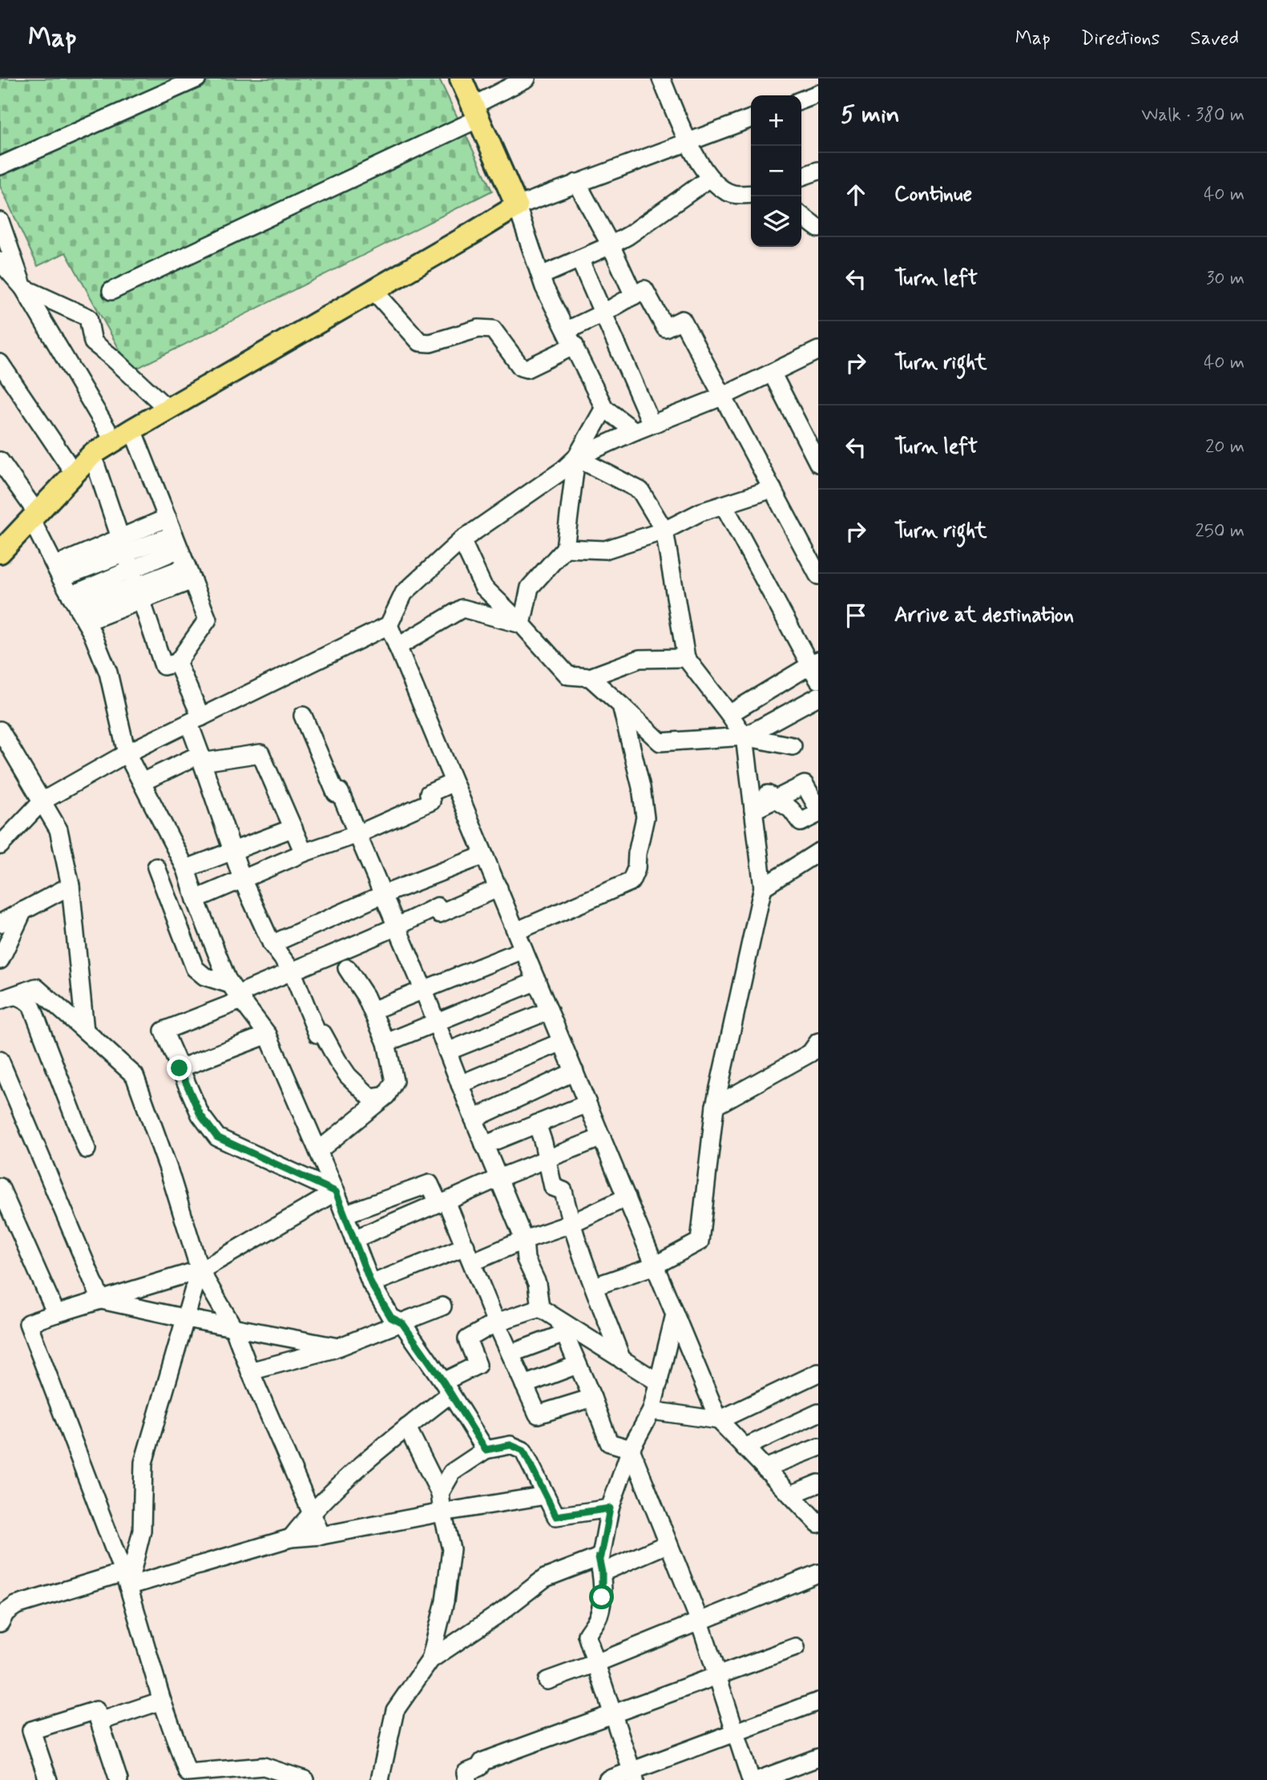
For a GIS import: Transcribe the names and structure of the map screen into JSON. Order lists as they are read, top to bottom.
{
  "page": {
    "header": "Map",
    "nav": ["Map", "Directions", "Saved"],
    "heading": ["5 min", "Walk · 380 m"],
    "map_buttons": ["+", "−"],
    "list": [
      ["Continue", "40 m"],
      ["Turn left", "30 m"],
      ["Turn right", "40 m"],
      ["Turn left", "20 m"],
      ["Turn right", "250 m"],
      "Arrive at destination"
    ]
  }
}
